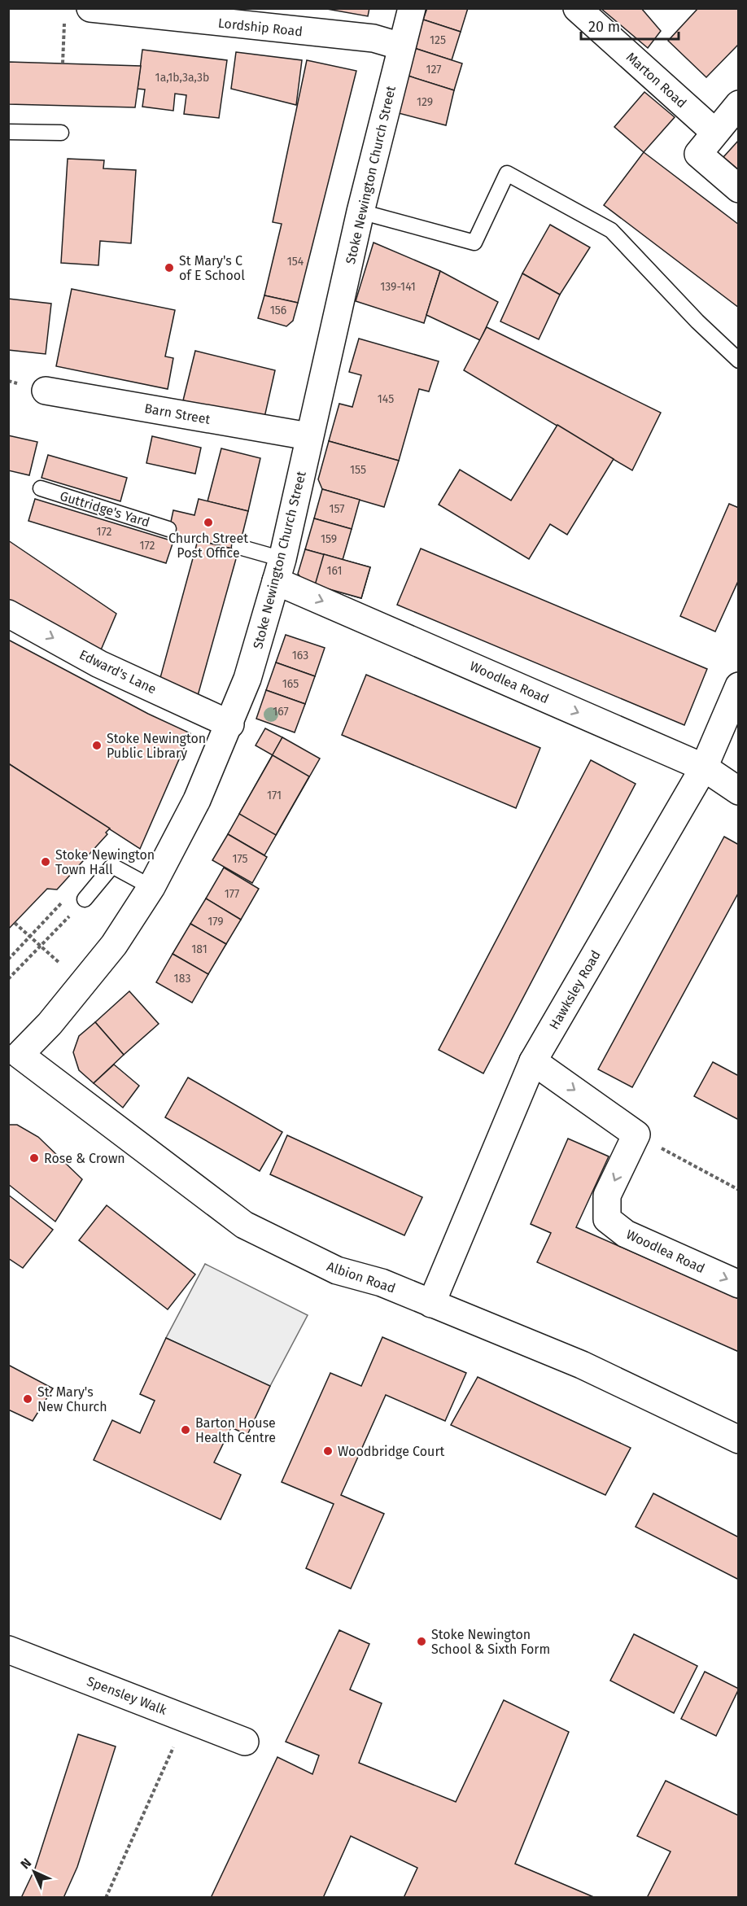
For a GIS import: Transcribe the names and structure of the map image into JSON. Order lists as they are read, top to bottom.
{
  "streets": {
    "street": [
      "Lordship Road",
      "Marton Road",
      "Stoke Newington Church Street",
      "Barn Street",
      "Edward's Lane",
      "Woodlea Road",
      "Hawksley Road",
      "Albion Road",
      "Spensley Walk"
    ],
    "lane": ["Guttridge's Yard"]
  },
  "crossings": [
    ["Lordship Road", "Stoke Newington Church Street"],
    ["Stoke Newington Church Street", "Barn Street"],
    ["Stoke Newington Church Street", "Edward's Lane"],
    ["Stoke Newington Church Street", "Woodlea Road"],
    ["Stoke Newington Church Street", "Albion Road"],
    ["Woodlea Road", "Hawksley Road"],
    ["Hawksley Road", "Albion Road"]
  ],
  "one_way": ["Edward's Lane", "Woodlea Road"],
  "places": [
    "St Mary's C of E School",
    "Church Street Post Office",
    "Stoke Newington Public Library",
    "Stoke Newington Town Hall",
    "Rose & Crown",
    "St. Mary's New Church",
    "Barton House Health Centre",
    "Woodbridge Court",
    "Stoke Newington School & Sixth Form"
  ],
  "house_numbers": [
    "125",
    "127",
    "1a,1b,3a,3b",
    "129",
    "154",
    "139-141",
    "156",
    "145",
    "155",
    "157",
    "172",
    "159",
    "172",
    "161",
    "163",
    "165",
    "167",
    "171",
    "175",
    "177",
    "179",
    "181",
    "183"
  ],
  "scale_bar": "20 m",
  "north": "top left"
}
